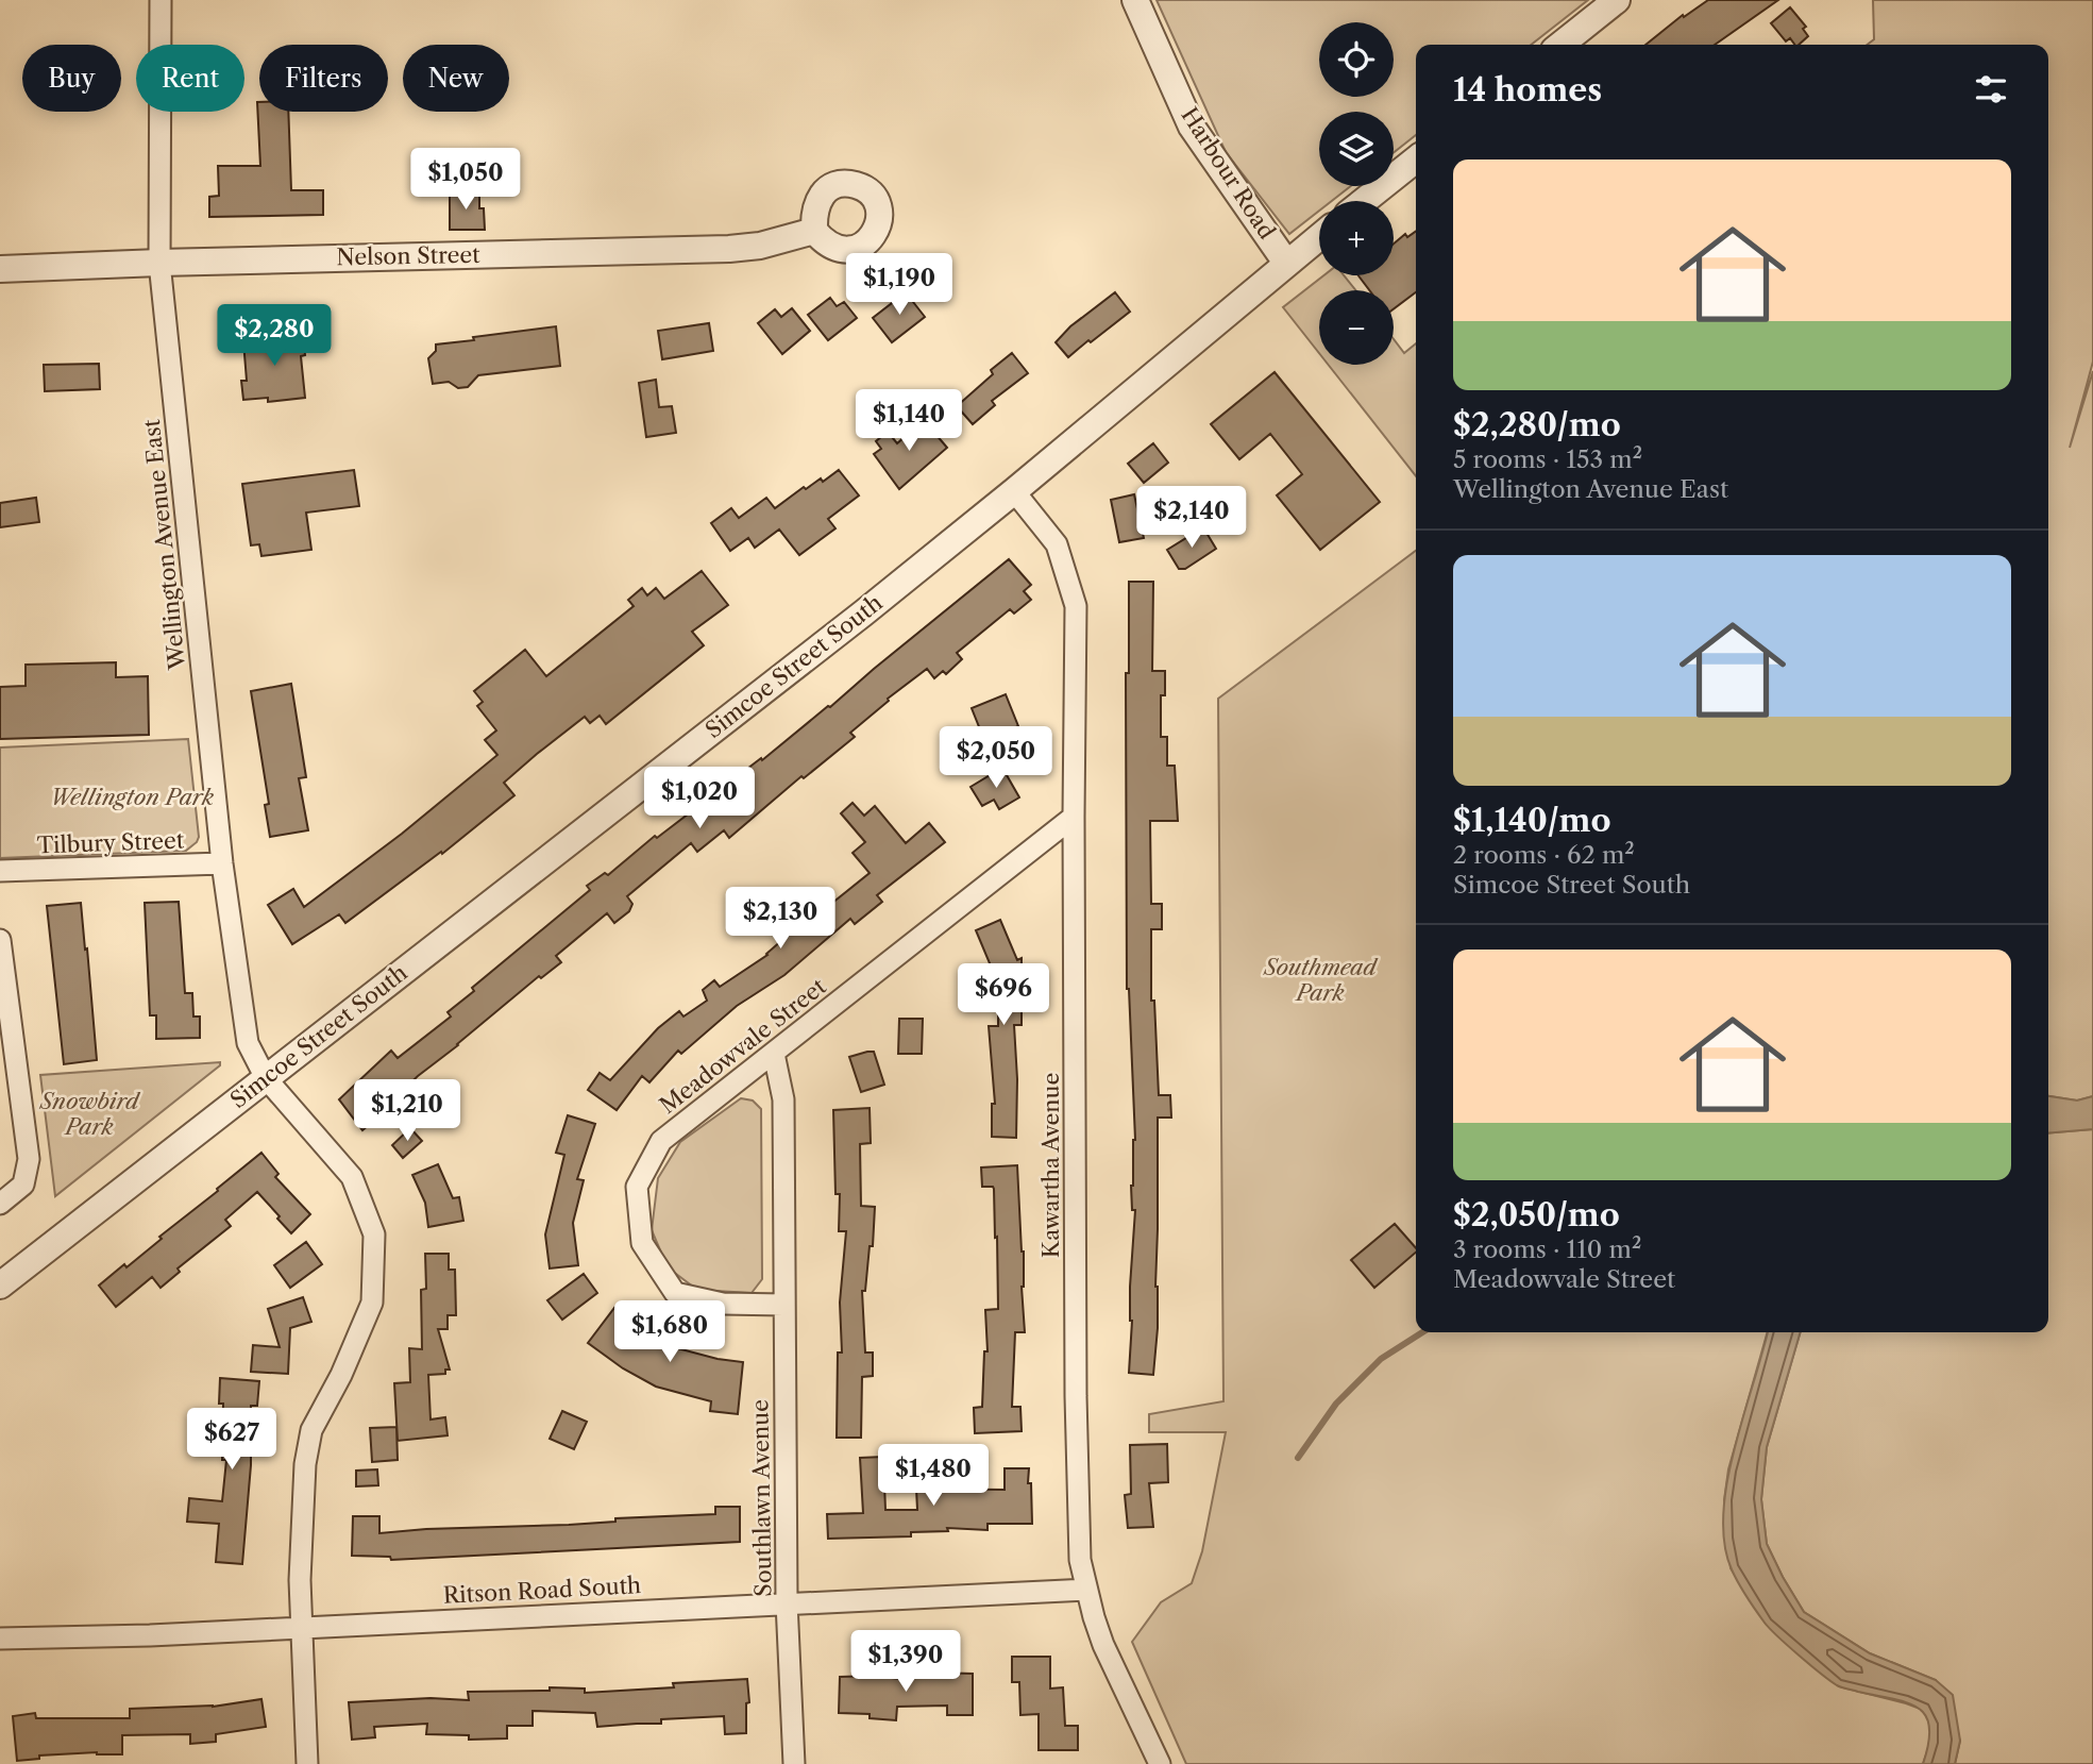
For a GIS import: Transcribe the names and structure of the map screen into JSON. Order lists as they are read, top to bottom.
{
  "streets": {
    "street": [
      "Harbour Road",
      "Nelson Street",
      "Wellington Avenue East",
      "Simcoe Street South",
      "Tilbury Street",
      "Meadowvale Street",
      "Kawartha Avenue",
      "Southlawn Avenue",
      "Ritson Road South"
    ]
  },
  "crossings": [
    ["Harbour Road", "Simcoe Street South"],
    ["Nelson Street", "Wellington Avenue East"],
    ["Wellington Avenue East", "Simcoe Street South"],
    ["Wellington Avenue East", "Tilbury Street"],
    ["Wellington Avenue East", "Ritson Road South"],
    ["Simcoe Street South", "Kawartha Avenue"],
    ["Meadowvale Street", "Kawartha Avenue"],
    ["Meadowvale Street", "Southlawn Avenue"],
    ["Kawartha Avenue", "Ritson Road South"],
    ["Southlawn Avenue", "Ritson Road South"]
  ],
  "parks": ["Wellington Park", "Southmead Park", "Snowbird Park"],
  "page": {
    "map_buttons": ["+", "−"],
    "chip": [
      "Buy",
      "Rent",
      "Filters",
      "New"
    ],
    "heading": "14 homes",
    "list": [
      {
        "name": "$2,280/mo",
        "note": "5 rooms · 153 m² · Wellington Avenue East"
      },
      {
        "name": "$1,140/mo",
        "note": "2 rooms · 62 m² · Simcoe Street South"
      },
      {
        "name": "$2,050/mo",
        "note": "3 rooms · 110 m² · Meadowvale Street"
      }
    ],
    "price": [
      "$1,050",
      "$1,190",
      "$2,280",
      "$1,140",
      "$2,140",
      "$2,050",
      "$1,020",
      "$2,130",
      "$696",
      "$1,210",
      "$1,680",
      "$627",
      "$1,480",
      "$1,390"
    ]
  }
}
